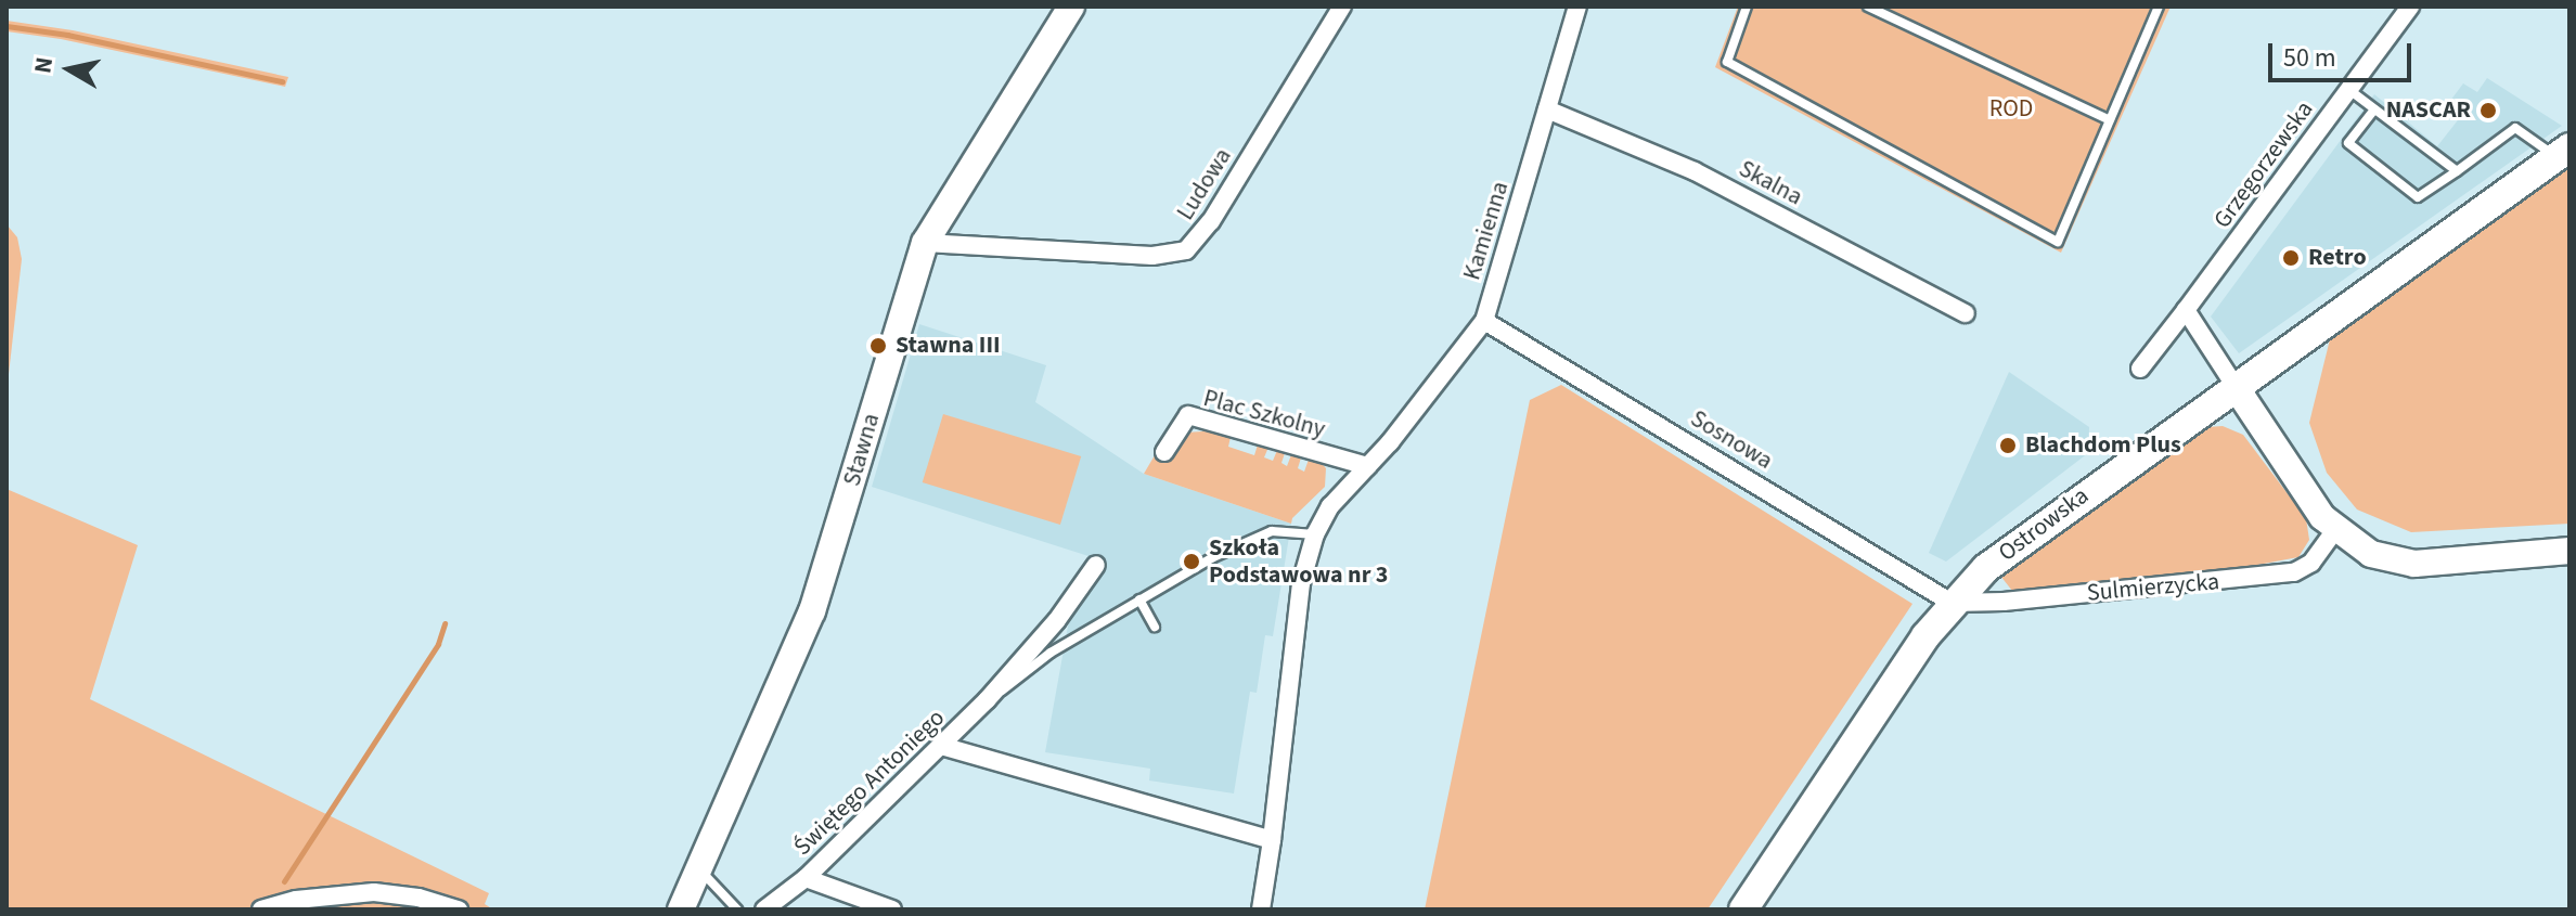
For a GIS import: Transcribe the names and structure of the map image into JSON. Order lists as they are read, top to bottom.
{
  "streets": {
    "main road": ["Ostrowska"],
    "street": [
      "Grzegorzewska",
      "Skalna",
      "Ludowa",
      "Kamienna",
      "Plac Szkolny",
      "Sosnowa",
      "Stawna",
      "Sulmierzycka",
      "Świętego Antoniego"
    ]
  },
  "crossings": [
    ["Skalna", "Kamienna"],
    ["Ludowa", "Stawna"],
    ["Kamienna", "Plac Szkolny"],
    ["Kamienna", "Sosnowa"],
    ["Sosnowa", "Ostrowska"],
    ["Sosnowa", "Sulmierzycka"],
    ["Ostrowska", "Sulmierzycka"]
  ],
  "parks": ["ROD"],
  "places": [
    "NASCAR",
    "Retro",
    "Stawna III",
    "Blachdom Plus",
    "Szkoła Podstawowa nr 3"
  ],
  "scale_bar": "50 m",
  "north": "left"
}
